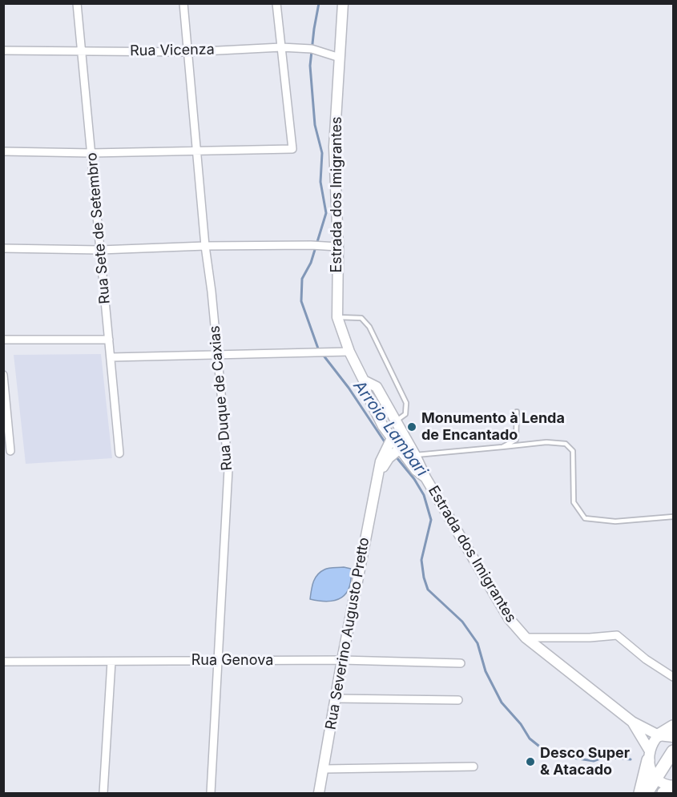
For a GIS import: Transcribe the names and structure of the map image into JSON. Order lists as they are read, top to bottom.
{
  "streets": {
    "street": [
      "Rua Vicenza",
      "Estrada dos Imigrantes",
      "Rua Sete de Setembro",
      "Rua Duque de Caxias",
      "Rua Severino Augusto Pretto",
      "Rua Genova"
    ]
  },
  "crossings": [
    ["Rua Vicenza", "Estrada dos Imigrantes"],
    ["Rua Vicenza", "Rua Sete de Setembro"],
    ["Rua Vicenza", "Rua Duque de Caxias"],
    ["Estrada dos Imigrantes", "Rua Severino Augusto Pretto"],
    ["Rua Duque de Caxias", "Rua Genova"],
    ["Rua Severino Augusto Pretto", "Rua Genova"]
  ],
  "water": ["Arroio Lambari"],
  "places": ["Monumento à Lenda de Encantado", "Desco Super & Atacado"]
}
